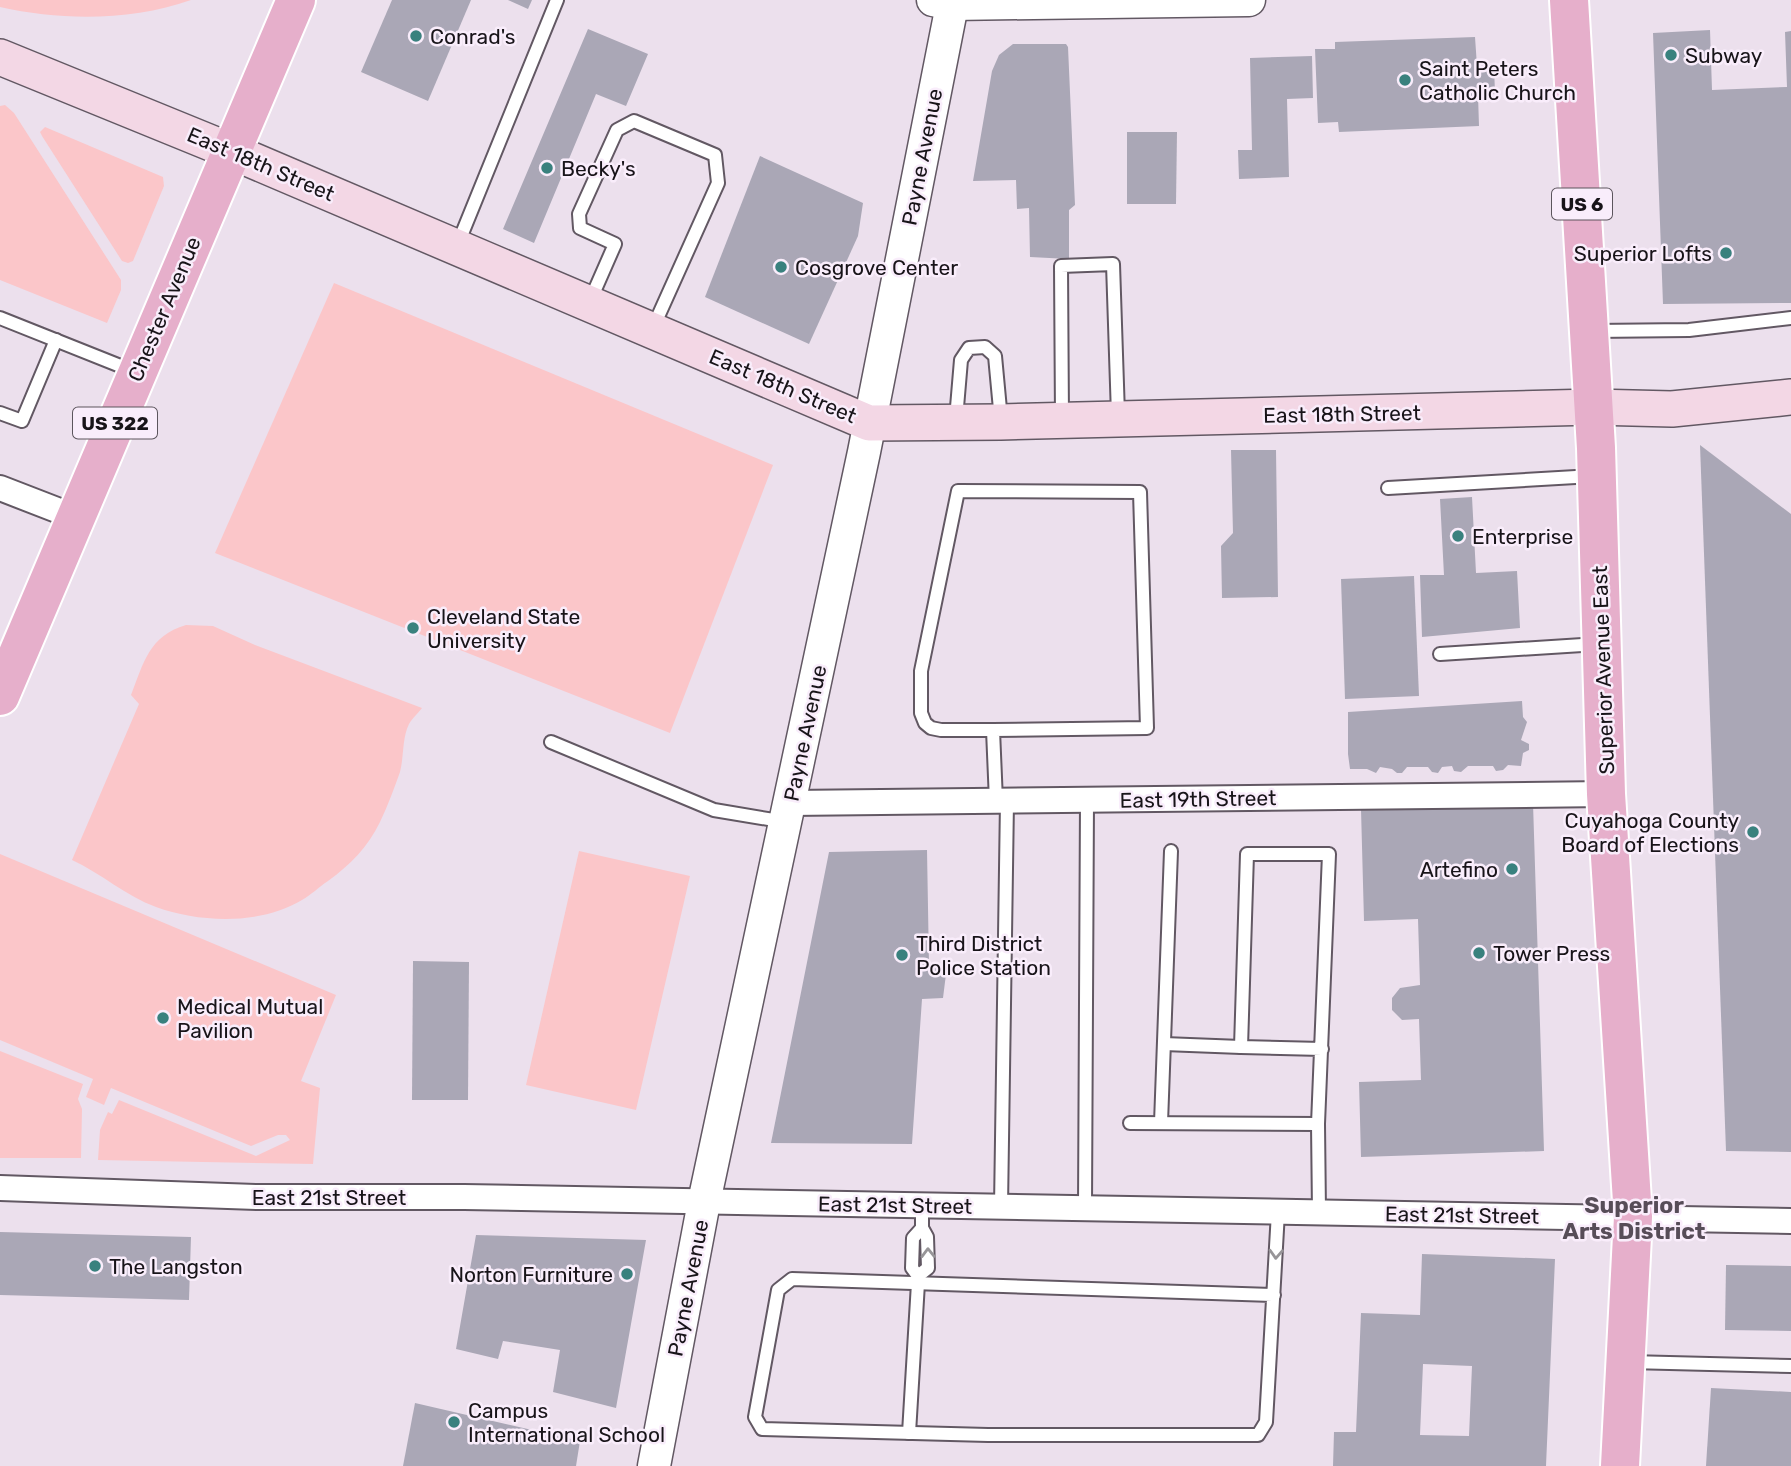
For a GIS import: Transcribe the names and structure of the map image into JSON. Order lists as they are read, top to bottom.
{
  "streets": {
    "main road": [
      "East 18th Street",
      "US 6",
      "Chester Avenue",
      "US 322",
      "Superior Avenue East"
    ],
    "street": ["Payne Avenue", "East 19th Street", "East 21st Street"]
  },
  "crossings": [
    ["Payne Avenue", "East 18th Street"],
    ["Payne Avenue", "East 19th Street"],
    ["Payne Avenue", "East 21st Street"],
    ["East 18th Street", "Chester Avenue"],
    ["East 18th Street", "Superior Avenue East"],
    ["Superior Avenue East", "East 19th Street"],
    ["Superior Avenue East", "East 21st Street"]
  ],
  "districts": ["Superior Arts District"],
  "places": [
    "Conrad's",
    "Subway",
    "Saint Peters Catholic Church",
    "Becky's",
    "Superior Lofts",
    "Cosgrove Center",
    "Enterprise",
    "Cleveland State University",
    "Cuyahoga County Board of Elections",
    "Artefino",
    "Tower Press",
    "Third District Police Station",
    "Medical Mutual Pavilion",
    "The Langston",
    "Norton Furniture",
    "Campus International School"
  ]
}
